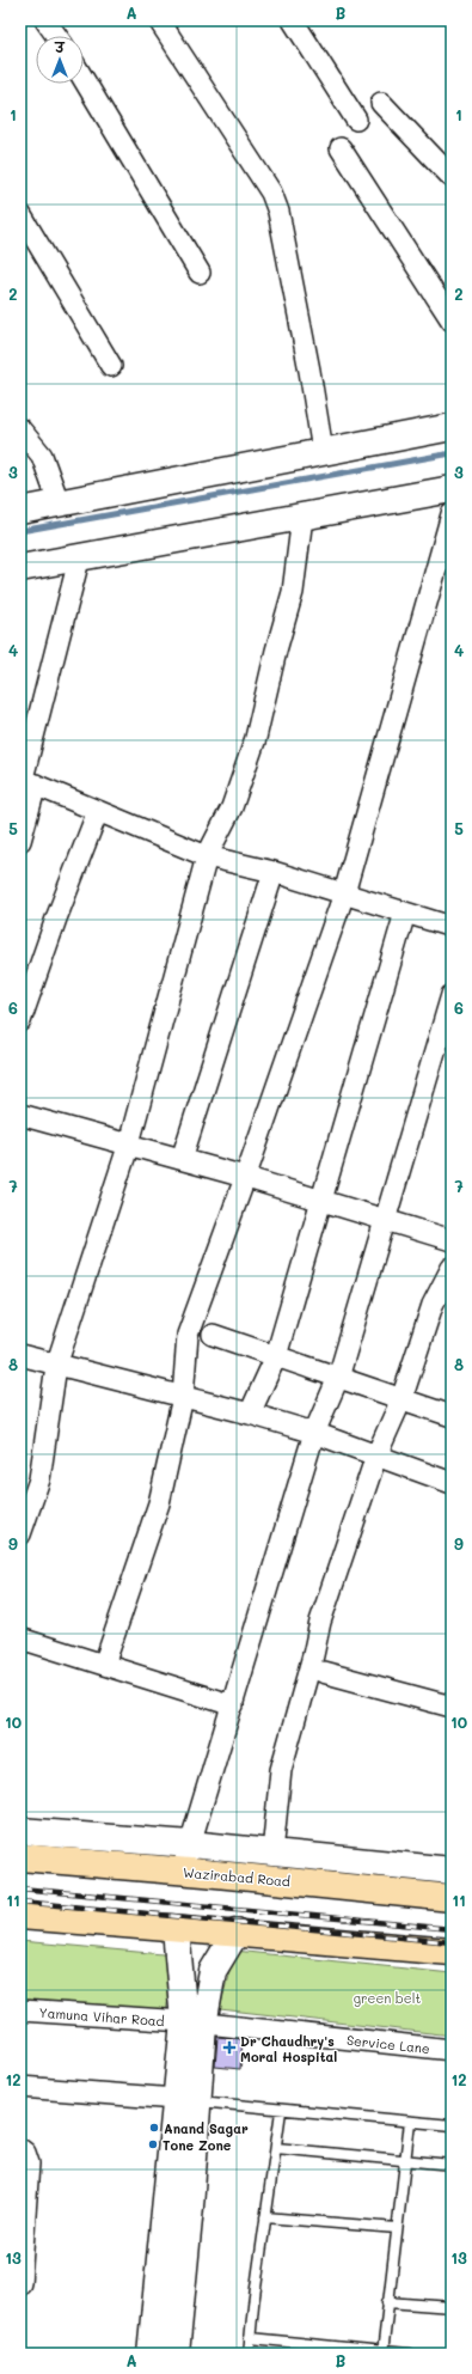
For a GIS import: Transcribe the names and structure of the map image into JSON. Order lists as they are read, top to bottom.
{
  "streets": {
    "highway": ["Wazirabad Road"],
    "street": ["Yamuna Vihar Road", "Service Lane"]
  },
  "crossings": [
    ["Yamuna Vihar Road", "Service Lane"]
  ],
  "parks": ["green belt"],
  "places": {
    "health": ["Dr Chaudhry's Moral Hospital"],
    "other": ["Anand Sagar", "Tone Zone"]
  },
  "north": "top",
  "grid": {
    "columns": ["A", "B"],
    "rows": [
      "1",
      "2",
      "3",
      "4",
      "5",
      "6",
      "7",
      "8",
      "9",
      "10",
      "11",
      "12",
      "13"
    ]
  }
}
